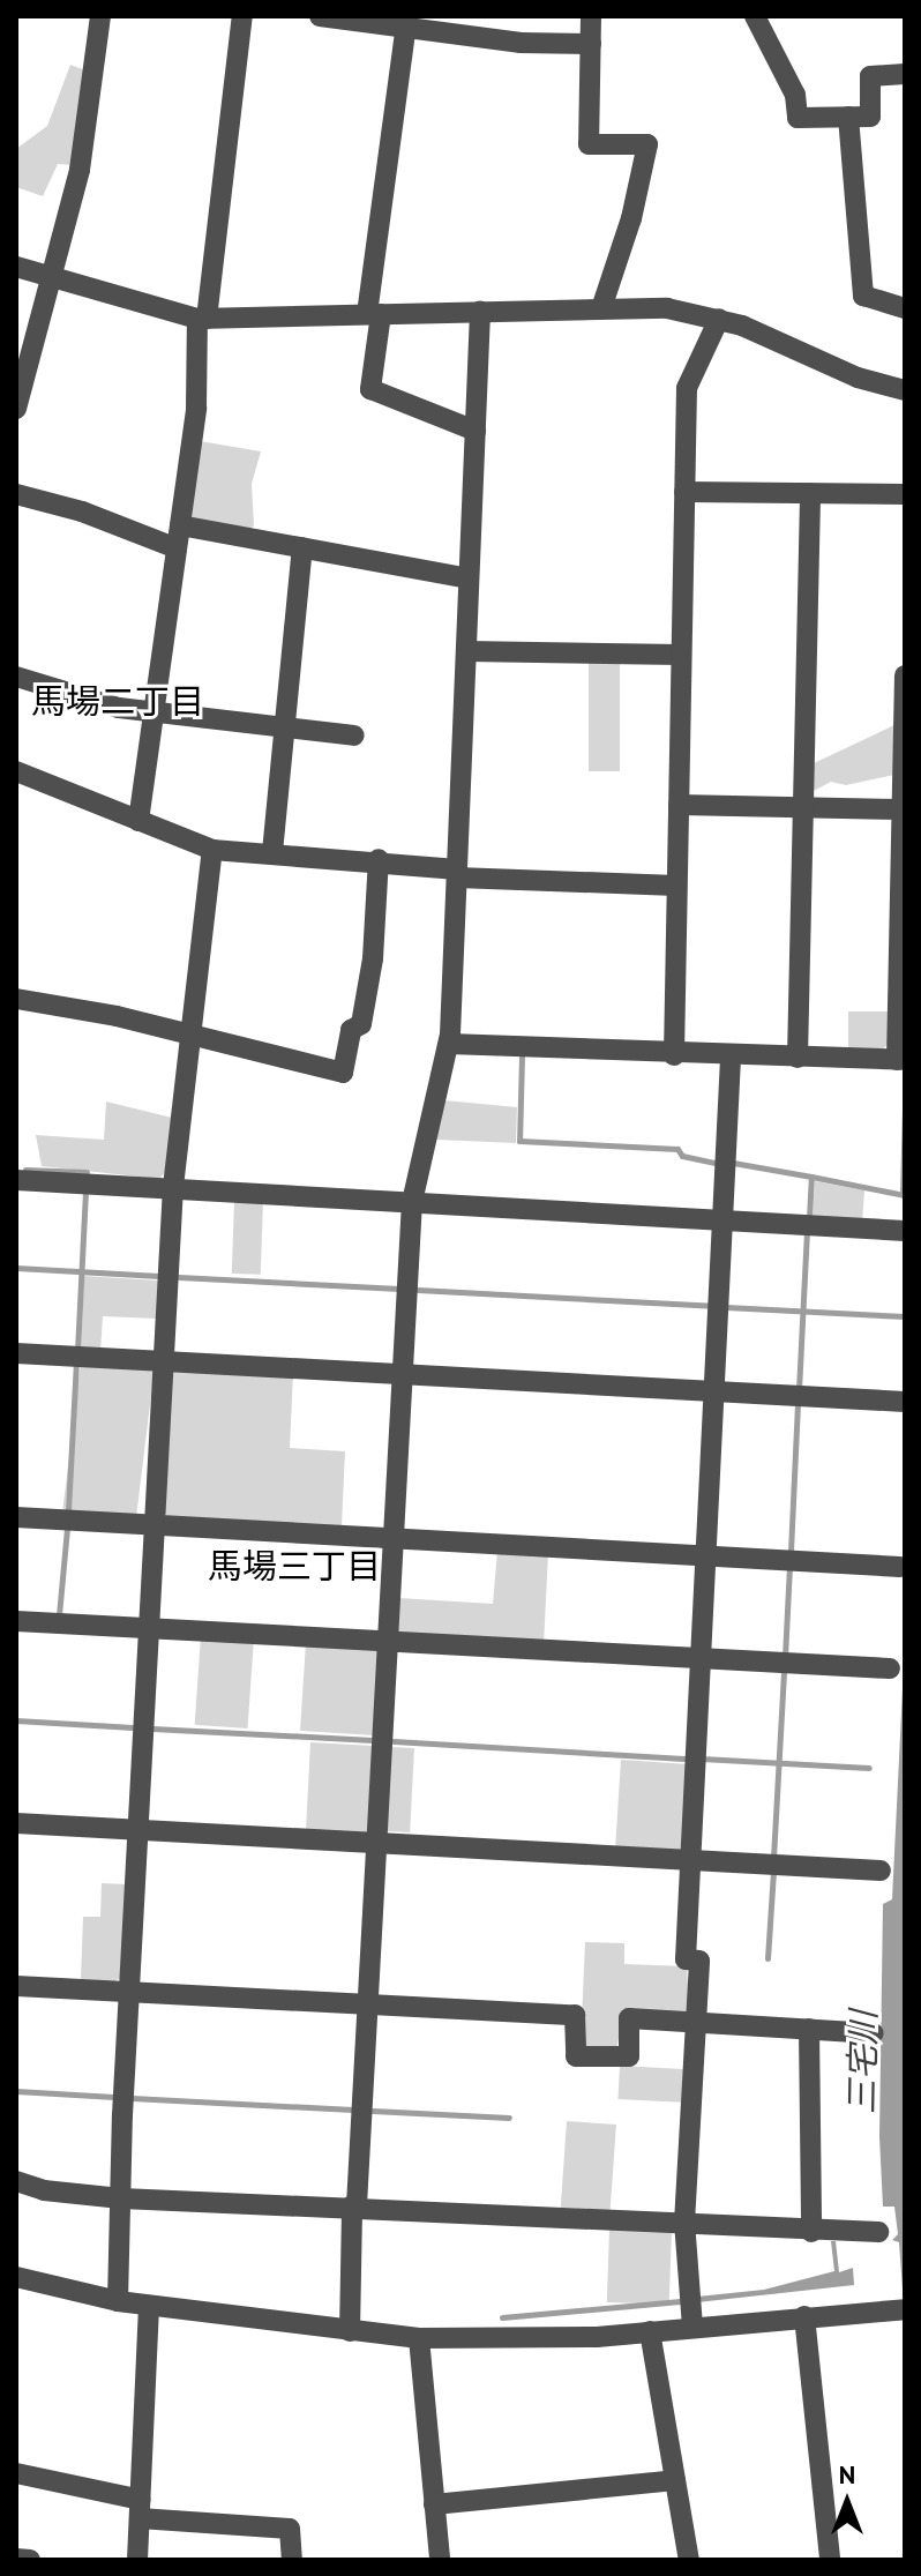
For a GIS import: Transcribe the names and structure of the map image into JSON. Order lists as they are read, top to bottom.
{
  "districts": ["馬場二丁目", "馬場三丁目"],
  "water": ["三宅川"],
  "north": "top"
}
